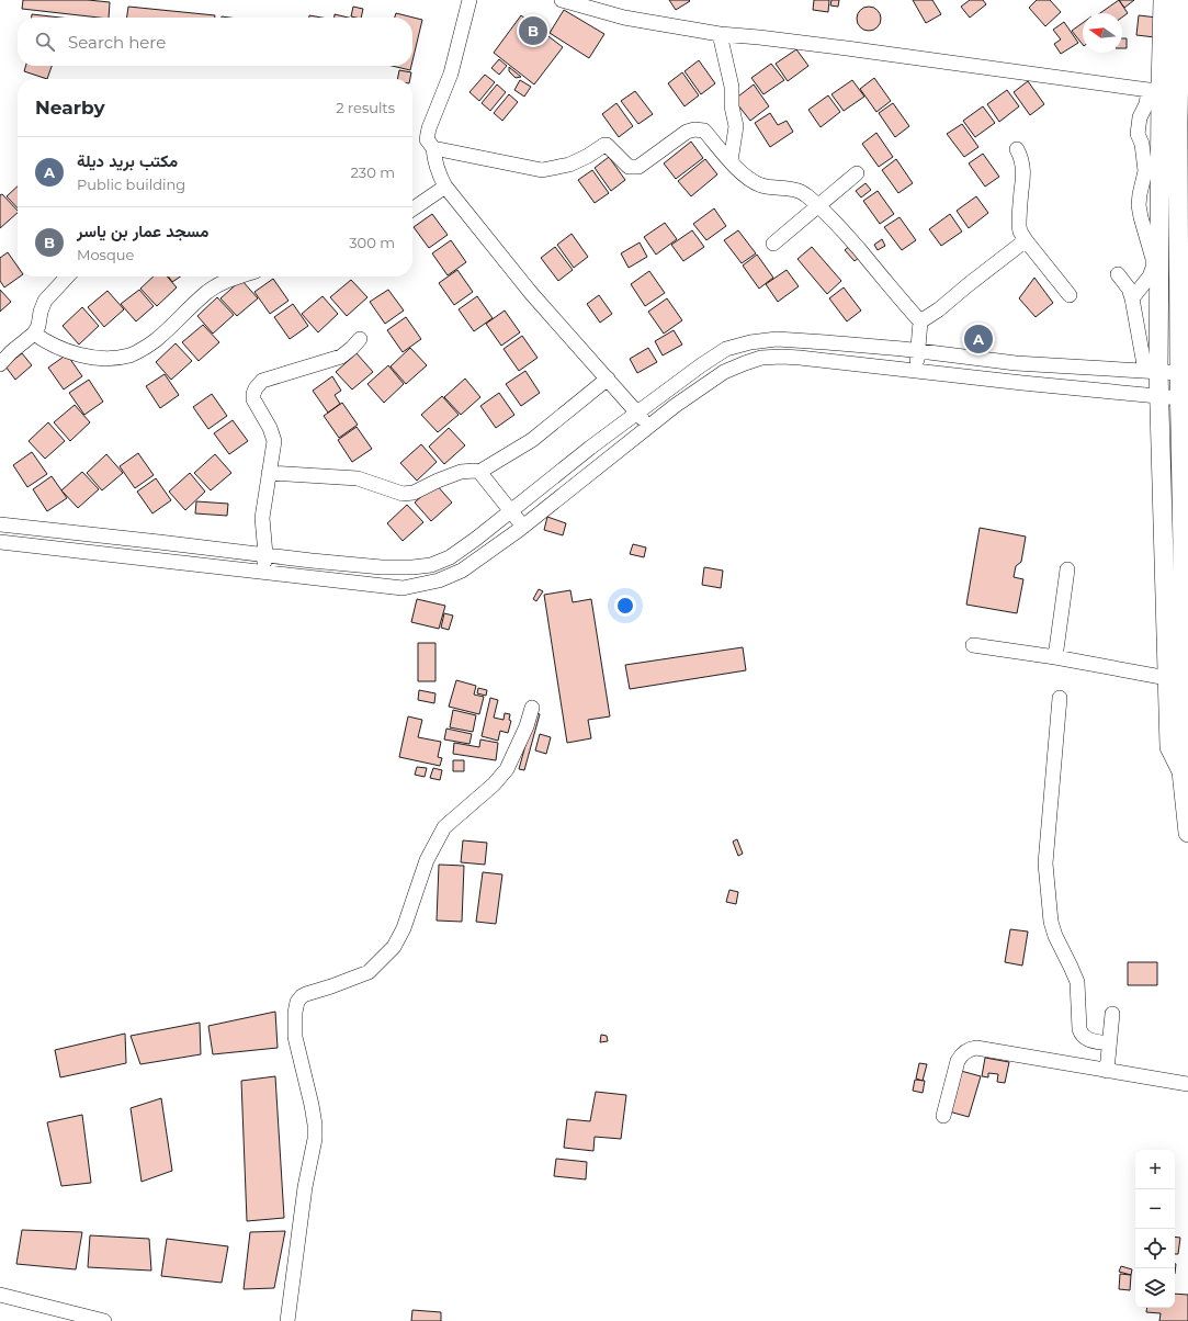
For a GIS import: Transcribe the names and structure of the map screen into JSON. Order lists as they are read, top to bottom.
{
  "north": "left",
  "page": {
    "pins": ["B", "A"],
    "search": "Search here",
    "heading": ["Nearby", "2 results"],
    "list": [
      {
        "mark": "A",
        "name": "مكتب بريد ديلة",
        "note": "Public building",
        "value": "230 m"
      },
      {
        "mark": "B",
        "name": "مسجد عمار بن ياسر",
        "note": "Mosque",
        "value": "300 m"
      }
    ],
    "map_buttons": ["+", "−"]
  }
}
